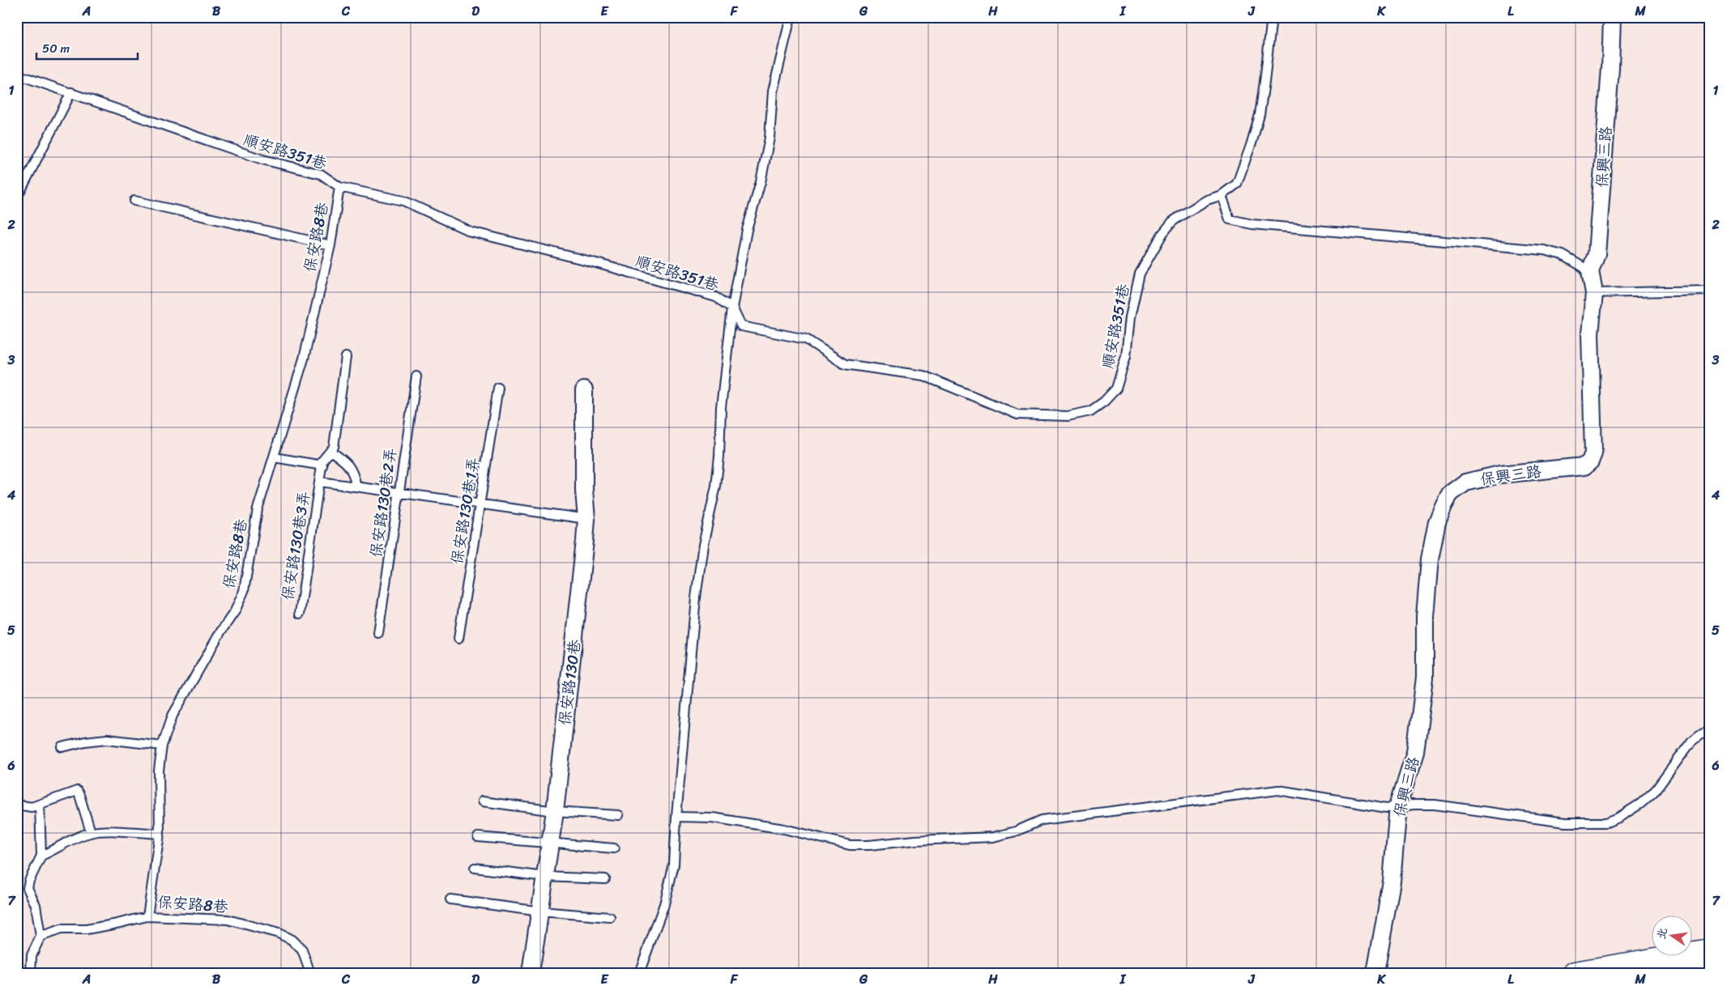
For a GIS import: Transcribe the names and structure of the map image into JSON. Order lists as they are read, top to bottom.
{
  "streets": {
    "street": ["保興三路", "保安路130巷"],
    "lane": [
      "順安路351巷",
      "保安路8巷",
      "保安路130巷2弄",
      "保安路130巷1弄",
      "保安路130巷3弄"
    ]
  },
  "crossings": [
    ["順安路351巷", "保安路8巷"]
  ],
  "scale_bar": "50 m",
  "north": "left",
  "grid": {
    "columns": [
      "A",
      "B",
      "C",
      "D",
      "E",
      "F",
      "G",
      "H",
      "I",
      "J",
      "K",
      "L",
      "M"
    ],
    "rows": [
      "1",
      "2",
      "3",
      "4",
      "5",
      "6",
      "7"
    ]
  }
}
